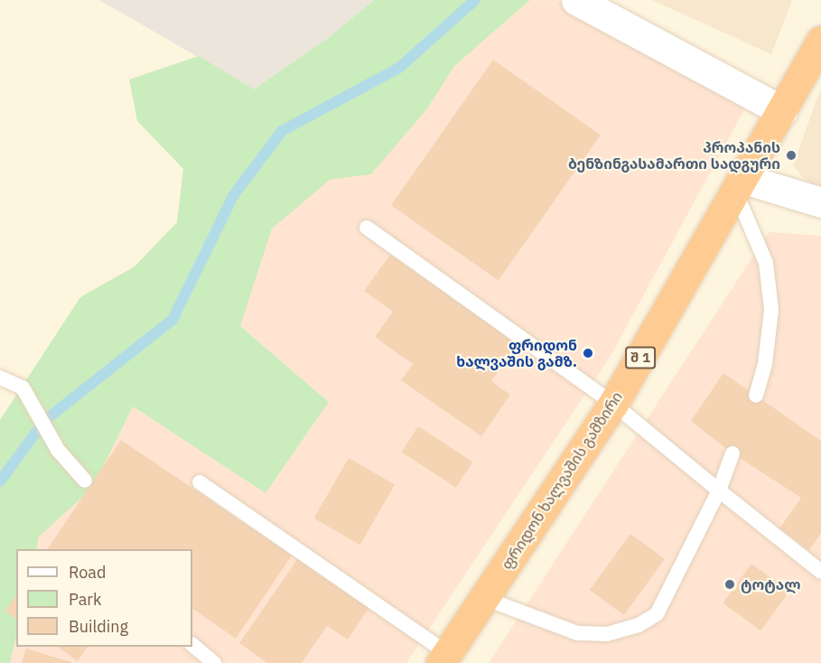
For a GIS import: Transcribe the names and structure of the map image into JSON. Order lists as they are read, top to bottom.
{
  "streets": {
    "highway": ["შ 1", "ფრიდონ ხალვაშის გამზირი"]
  },
  "places": ["პროპანის ბენზინგასამართი სადგური", "ფრიდონ ხალვაშის გამზ.", "ტოტალ"],
  "legend": ["Road", "Park", "Building"]
}
